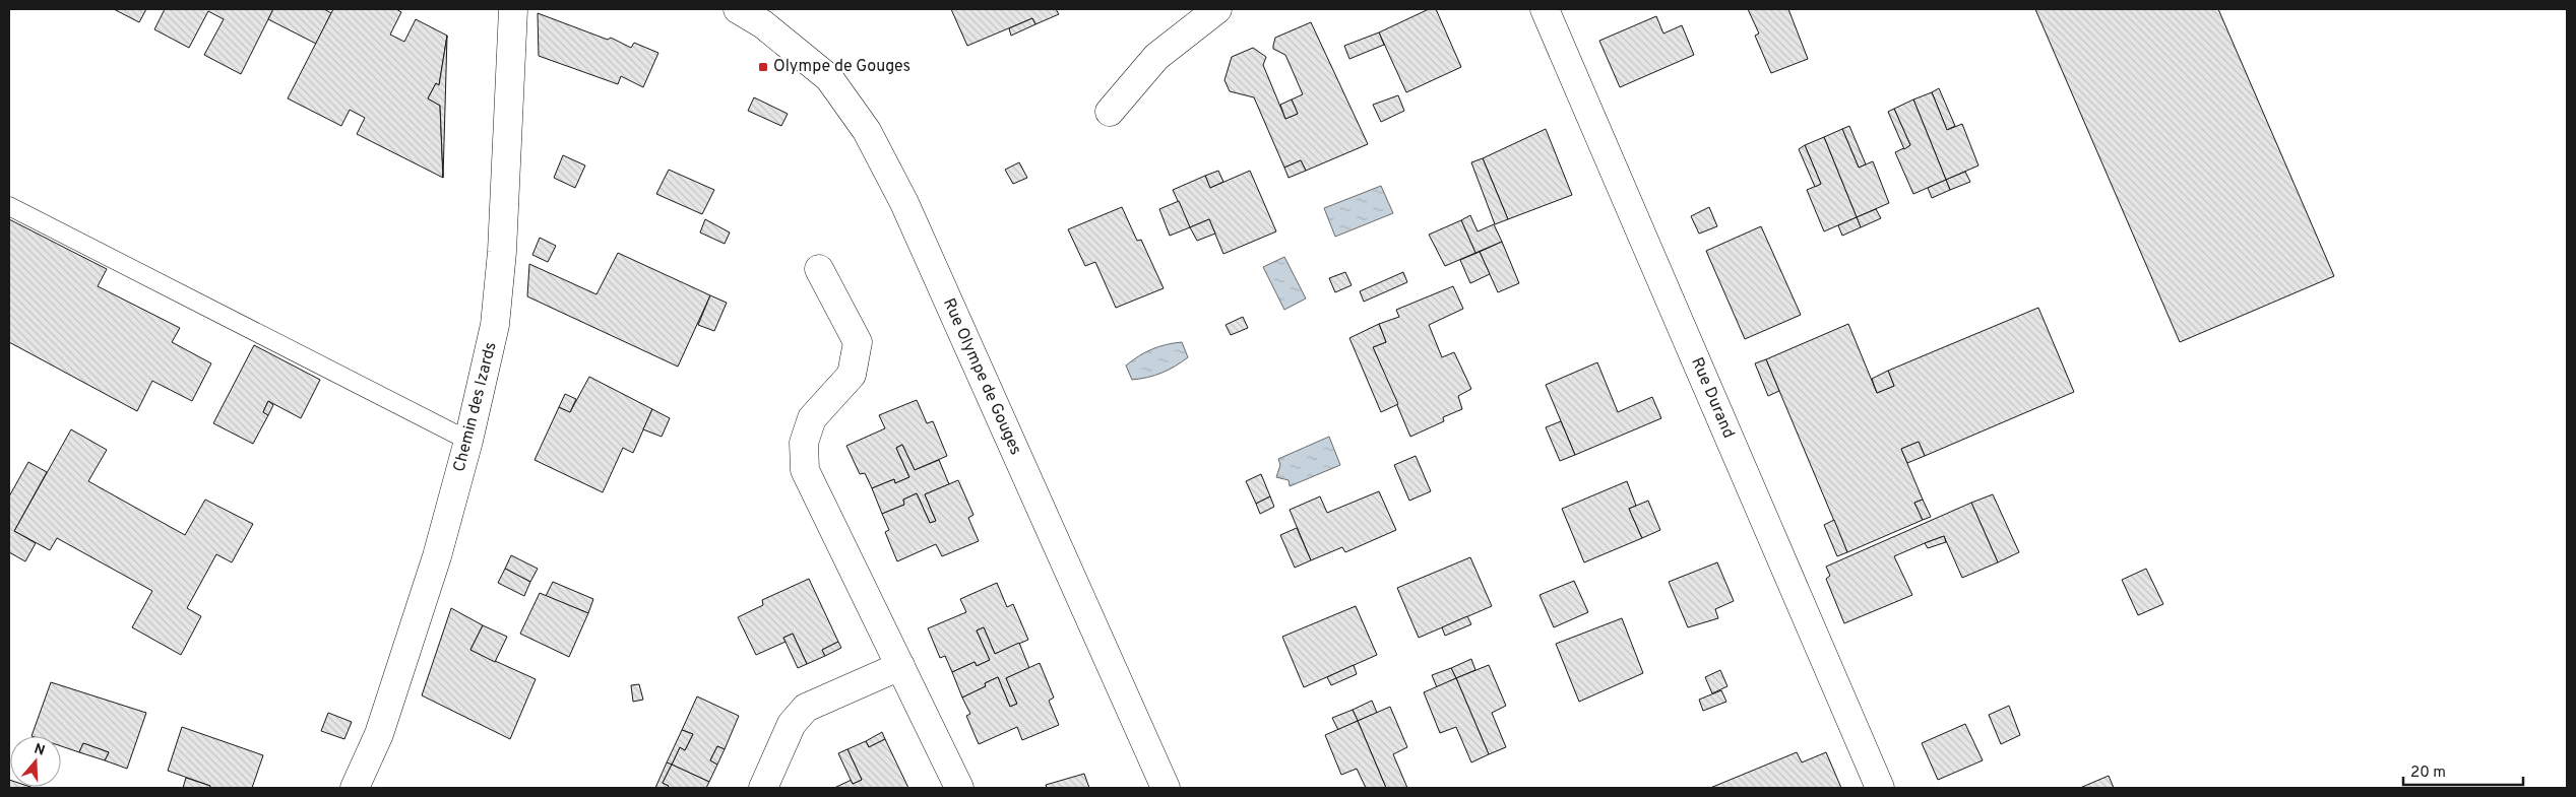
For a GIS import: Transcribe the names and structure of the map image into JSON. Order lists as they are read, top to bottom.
{
  "streets": {
    "street": ["Rue Olympe de Gouges", "Rue Durand", "Chemin des Izards"]
  },
  "places": {
    "transit": ["Olympe de Gouges"]
  },
  "scale_bar": "20 m",
  "north": "top"
}
